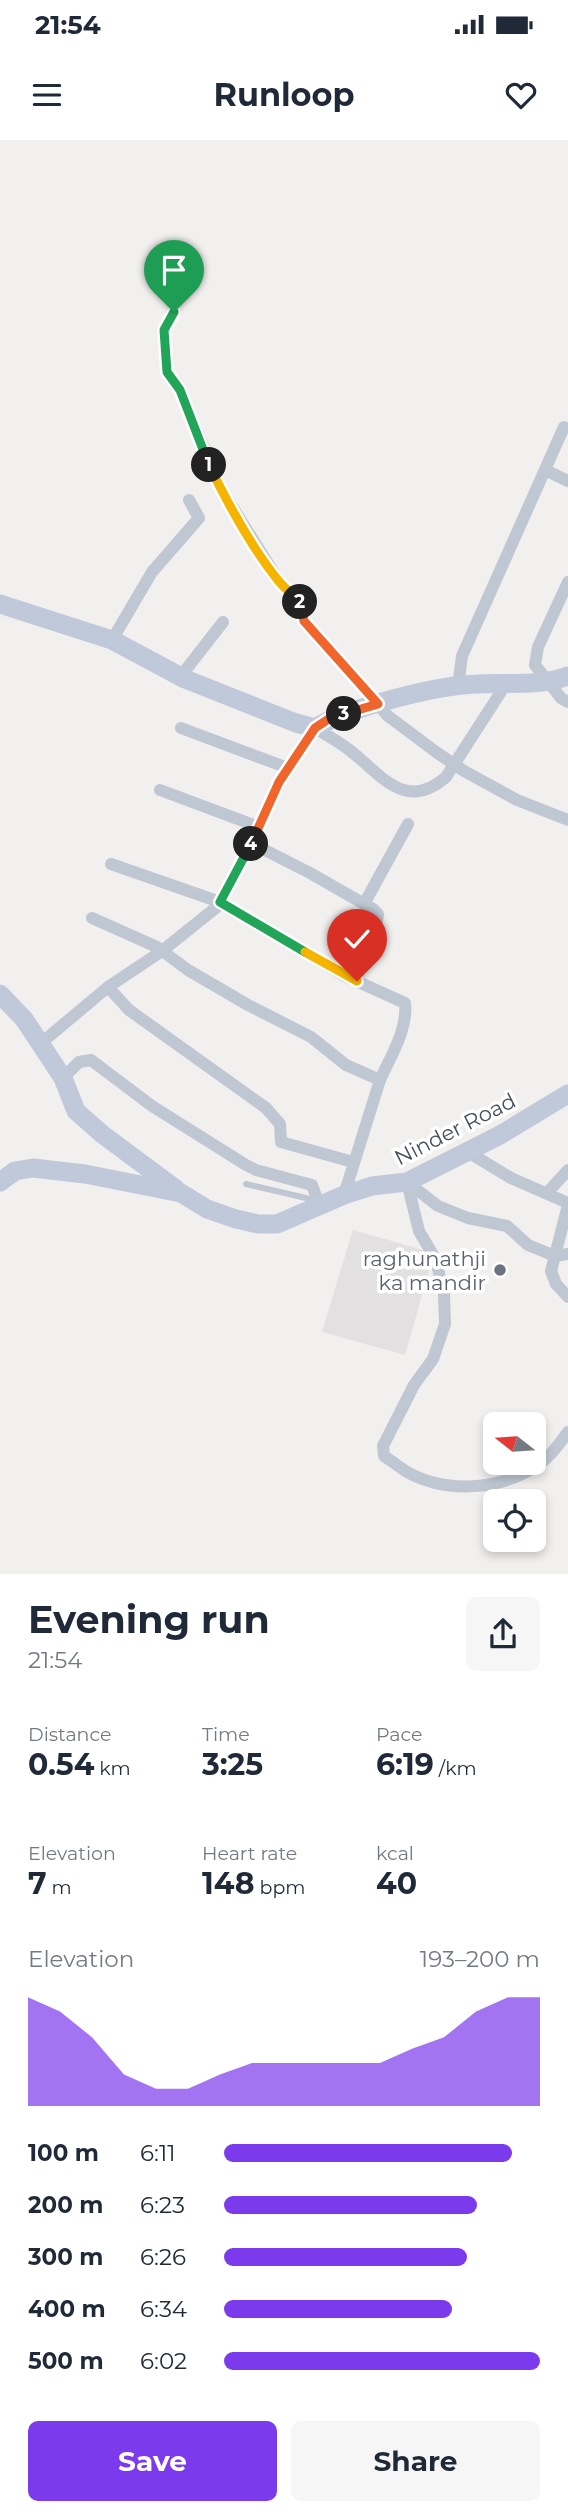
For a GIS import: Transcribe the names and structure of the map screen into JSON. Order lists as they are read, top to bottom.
{
  "streets": {
    "street": ["Ninder Road"]
  },
  "places": ["raghunathji ka mandir"],
  "north": "left",
  "page": {
    "status": "21:54",
    "header": "Runloop",
    "pins": [
      "1",
      "2",
      "3",
      "4"
    ],
    "heading": ["Evening run", "21:54"],
    "stats": [
      ["Distance", "0.54 km"],
      ["Time", "3:25"],
      ["Pace", "6:19 /km"],
      ["Elevation", "7 m"],
      ["Heart rate", "148 bpm"],
      ["kcal", "40"]
    ],
    "chart": ["Elevation", "193–200 m"],
    "list": [
      {
        "name": "100 m",
        "note": "6:11"
      },
      {
        "name": "200 m",
        "note": "6:23"
      },
      {
        "name": "300 m",
        "note": "6:26"
      },
      {
        "name": "400 m",
        "note": "6:34"
      },
      {
        "name": "500 m",
        "note": "6:02"
      }
    ],
    "buttons": ["Save", "Share"]
  }
}
